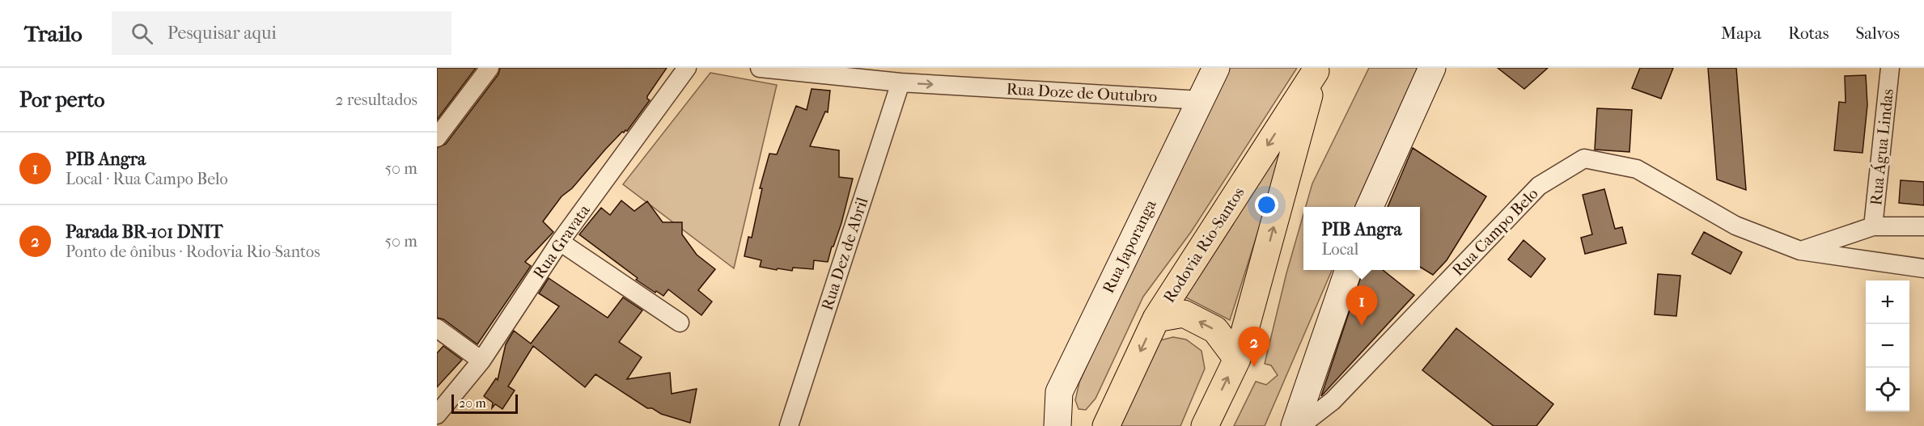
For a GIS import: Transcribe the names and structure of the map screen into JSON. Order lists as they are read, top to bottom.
{
  "streets": {
    "highway": ["Rodovia Rio-Santos"],
    "main road": ["Rua Japoranga"],
    "street": [
      "Rua Doze de Outubro",
      "Rua Água Lindas",
      "Rua Campo Belo",
      "Rua Gravata",
      "Rua Dez de Abril"
    ]
  },
  "crossings": [
    ["Rua Doze de Outubro", "Rua Japoranga"],
    ["Rua Doze de Outubro", "Rua Dez de Abril"]
  ],
  "one_way": ["Rua Doze de Outubro"],
  "scale_bar": "20 m",
  "page": {
    "header": "Trailo",
    "search": "Pesquisar aqui",
    "nav": ["Mapa", "Rotas", "Salvos"],
    "heading": ["Por perto", "2 resultados"],
    "list": [
      {
        "mark": "1",
        "name": "PIB Angra",
        "note": "Local · Rua Campo Belo",
        "value": "50 m"
      },
      {
        "mark": "2",
        "name": "Parada BR-101 DNIT",
        "note": "Ponto de ônibus · Rodovia Rio-Santos",
        "value": "50 m"
      }
    ],
    "popup": ["PIB Angra", "Local"],
    "map_buttons": ["+", "−"],
    "pins": ["1", "2"],
    "scale": "20 m"
  }
}
